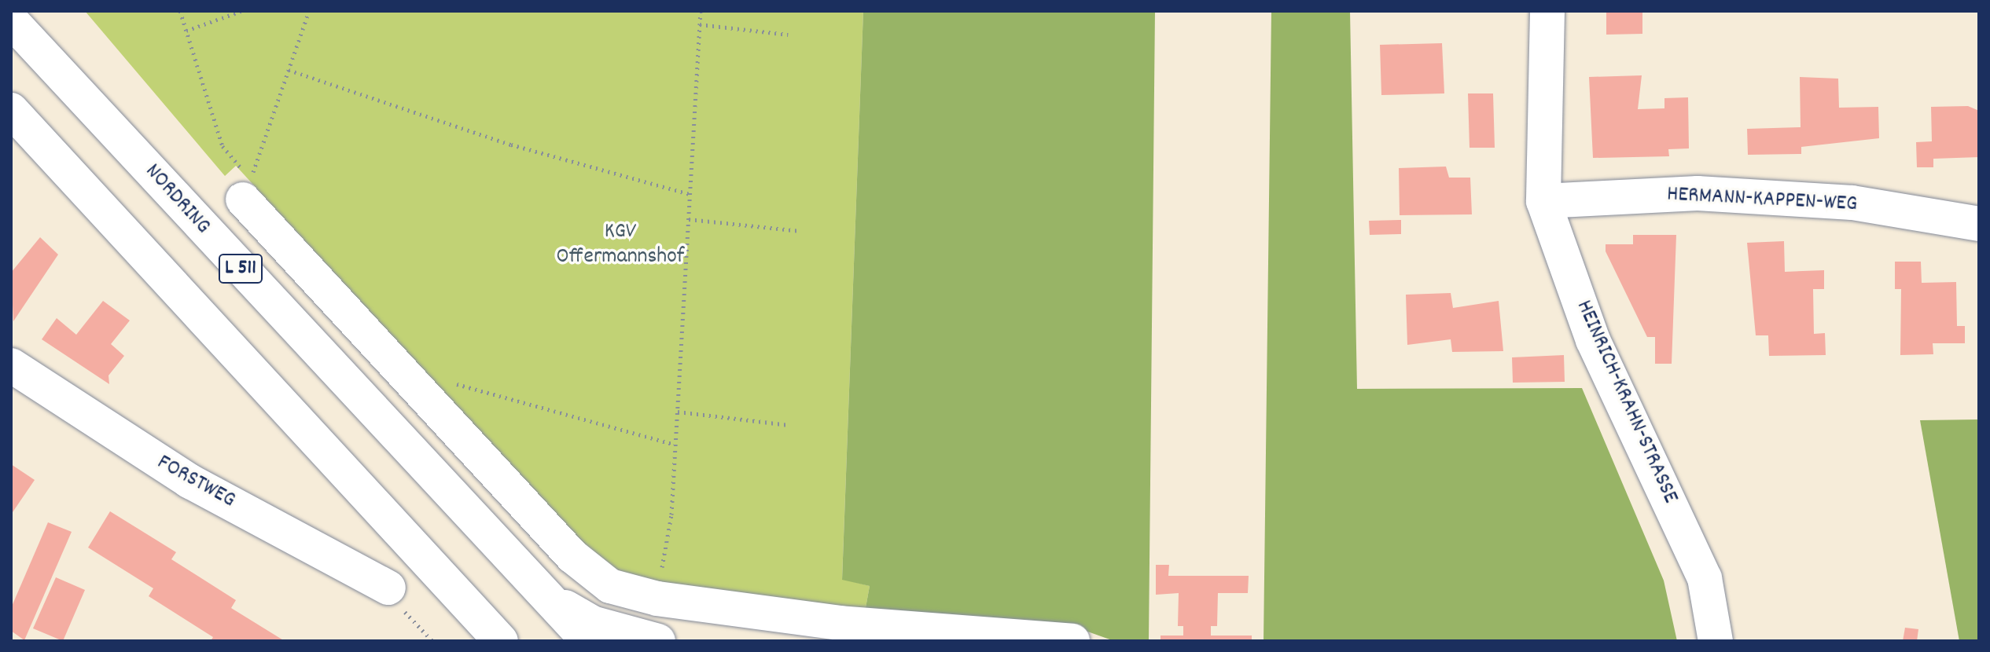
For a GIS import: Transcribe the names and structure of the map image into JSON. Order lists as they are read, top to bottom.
{
  "streets": {
    "main road": [
      "NORDRING",
      "HERMANN-KAPPEN-WEG",
      "L 511",
      "HEINRICH-KRAHN-STRASSE",
      "FORSTWEG"
    ]
  },
  "crossings": [
    ["NORDRING", "L 511"],
    ["HERMANN-KAPPEN-WEG", "HEINRICH-KRAHN-STRASSE"]
  ],
  "parks": ["KGV Offermannshof"]
}
